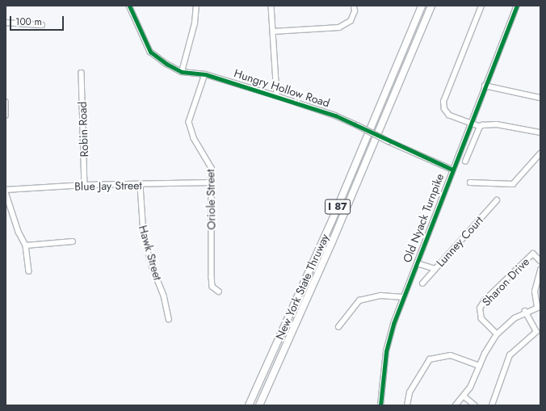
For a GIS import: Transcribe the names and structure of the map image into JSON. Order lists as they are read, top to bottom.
{
  "streets": {
    "highway": ["I 87", "New York State Thruway"],
    "street": [
      "Hungry Hollow Road",
      "Robin Road",
      "Blue Jay Street",
      "Oriole Street",
      "Old Nyack Turnpike",
      "Lunney Court",
      "Hawk Street",
      "Sharon Drive"
    ]
  },
  "crossings": [
    ["Hungry Hollow Road", "Oriole Street"],
    ["Hungry Hollow Road", "Old Nyack Turnpike"],
    ["Robin Road", "Blue Jay Street"],
    ["Blue Jay Street", "Oriole Street"],
    ["Blue Jay Street", "Hawk Street"]
  ],
  "scale_bar": "100 m"
}
